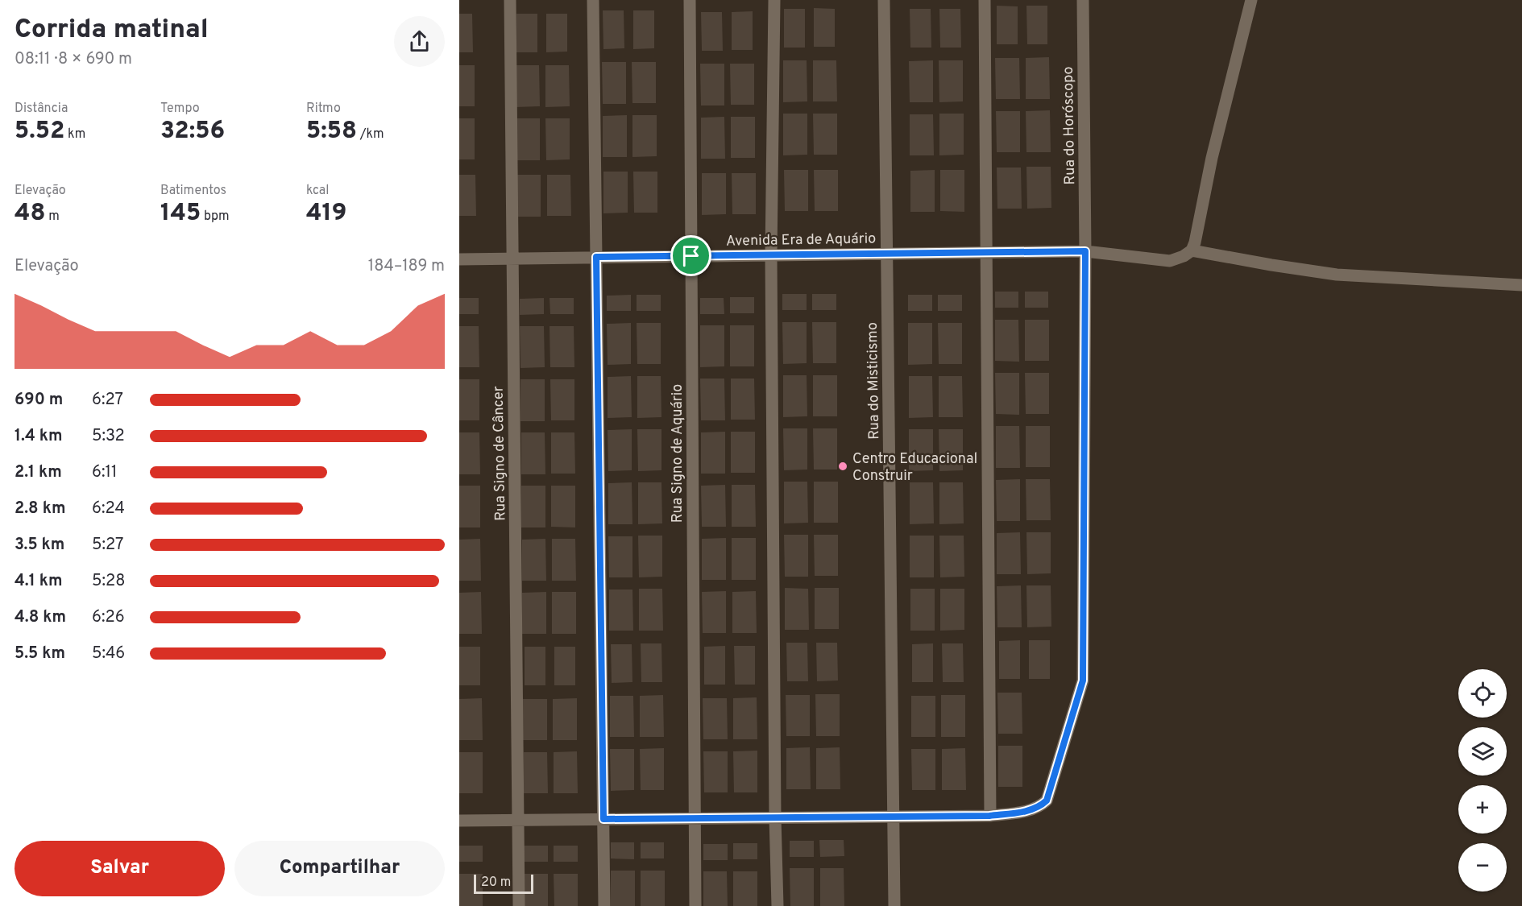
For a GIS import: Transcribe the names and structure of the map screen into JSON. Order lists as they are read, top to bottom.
{
  "streets": {
    "street": [
      "Rua do Horóscopo",
      "Avenida Era de Aquário",
      "Rua do Misticismo",
      "Rua Signo de Câncer",
      "Rua Signo de Aquário"
    ]
  },
  "crossings": [
    ["Rua do Horóscopo", "Avenida Era de Aquário"],
    ["Rua do Horóscopo", "Rua do Misticismo"],
    ["Rua do Horóscopo", "Rua Signo de Câncer"],
    ["Rua do Horóscopo", "Rua Signo de Aquário"],
    ["Avenida Era de Aquário", "Rua do Misticismo"],
    ["Avenida Era de Aquário", "Rua Signo de Câncer"],
    ["Avenida Era de Aquário", "Rua Signo de Aquário"]
  ],
  "places": ["Centro Educacional Construir"],
  "scale_bar": "20 m",
  "page": {
    "heading": ["Corrida matinal", "08:11 · 8 × 690 m"],
    "stats": [
      ["Distância", "5.52 km"],
      ["Tempo", "32:56"],
      ["Ritmo", "5:58 /km"],
      ["Elevação", "48 m"],
      ["Batimentos", "145 bpm"],
      ["kcal", "419"]
    ],
    "chart": ["Elevação", "184–189 m"],
    "list": [
      {
        "name": "690 m",
        "note": "6:27"
      },
      {
        "name": "1.4 km",
        "note": "5:32"
      },
      {
        "name": "2.1 km",
        "note": "6:11"
      },
      {
        "name": "2.8 km",
        "note": "6:24"
      },
      {
        "name": "3.5 km",
        "note": "5:27"
      },
      {
        "name": "4.1 km",
        "note": "5:28"
      },
      {
        "name": "4.8 km",
        "note": "6:26"
      },
      {
        "name": "5.5 km",
        "note": "5:46"
      }
    ],
    "map_buttons": ["+", "−"],
    "buttons": ["Salvar", "Compartilhar"],
    "scale": "20 m"
  }
}
